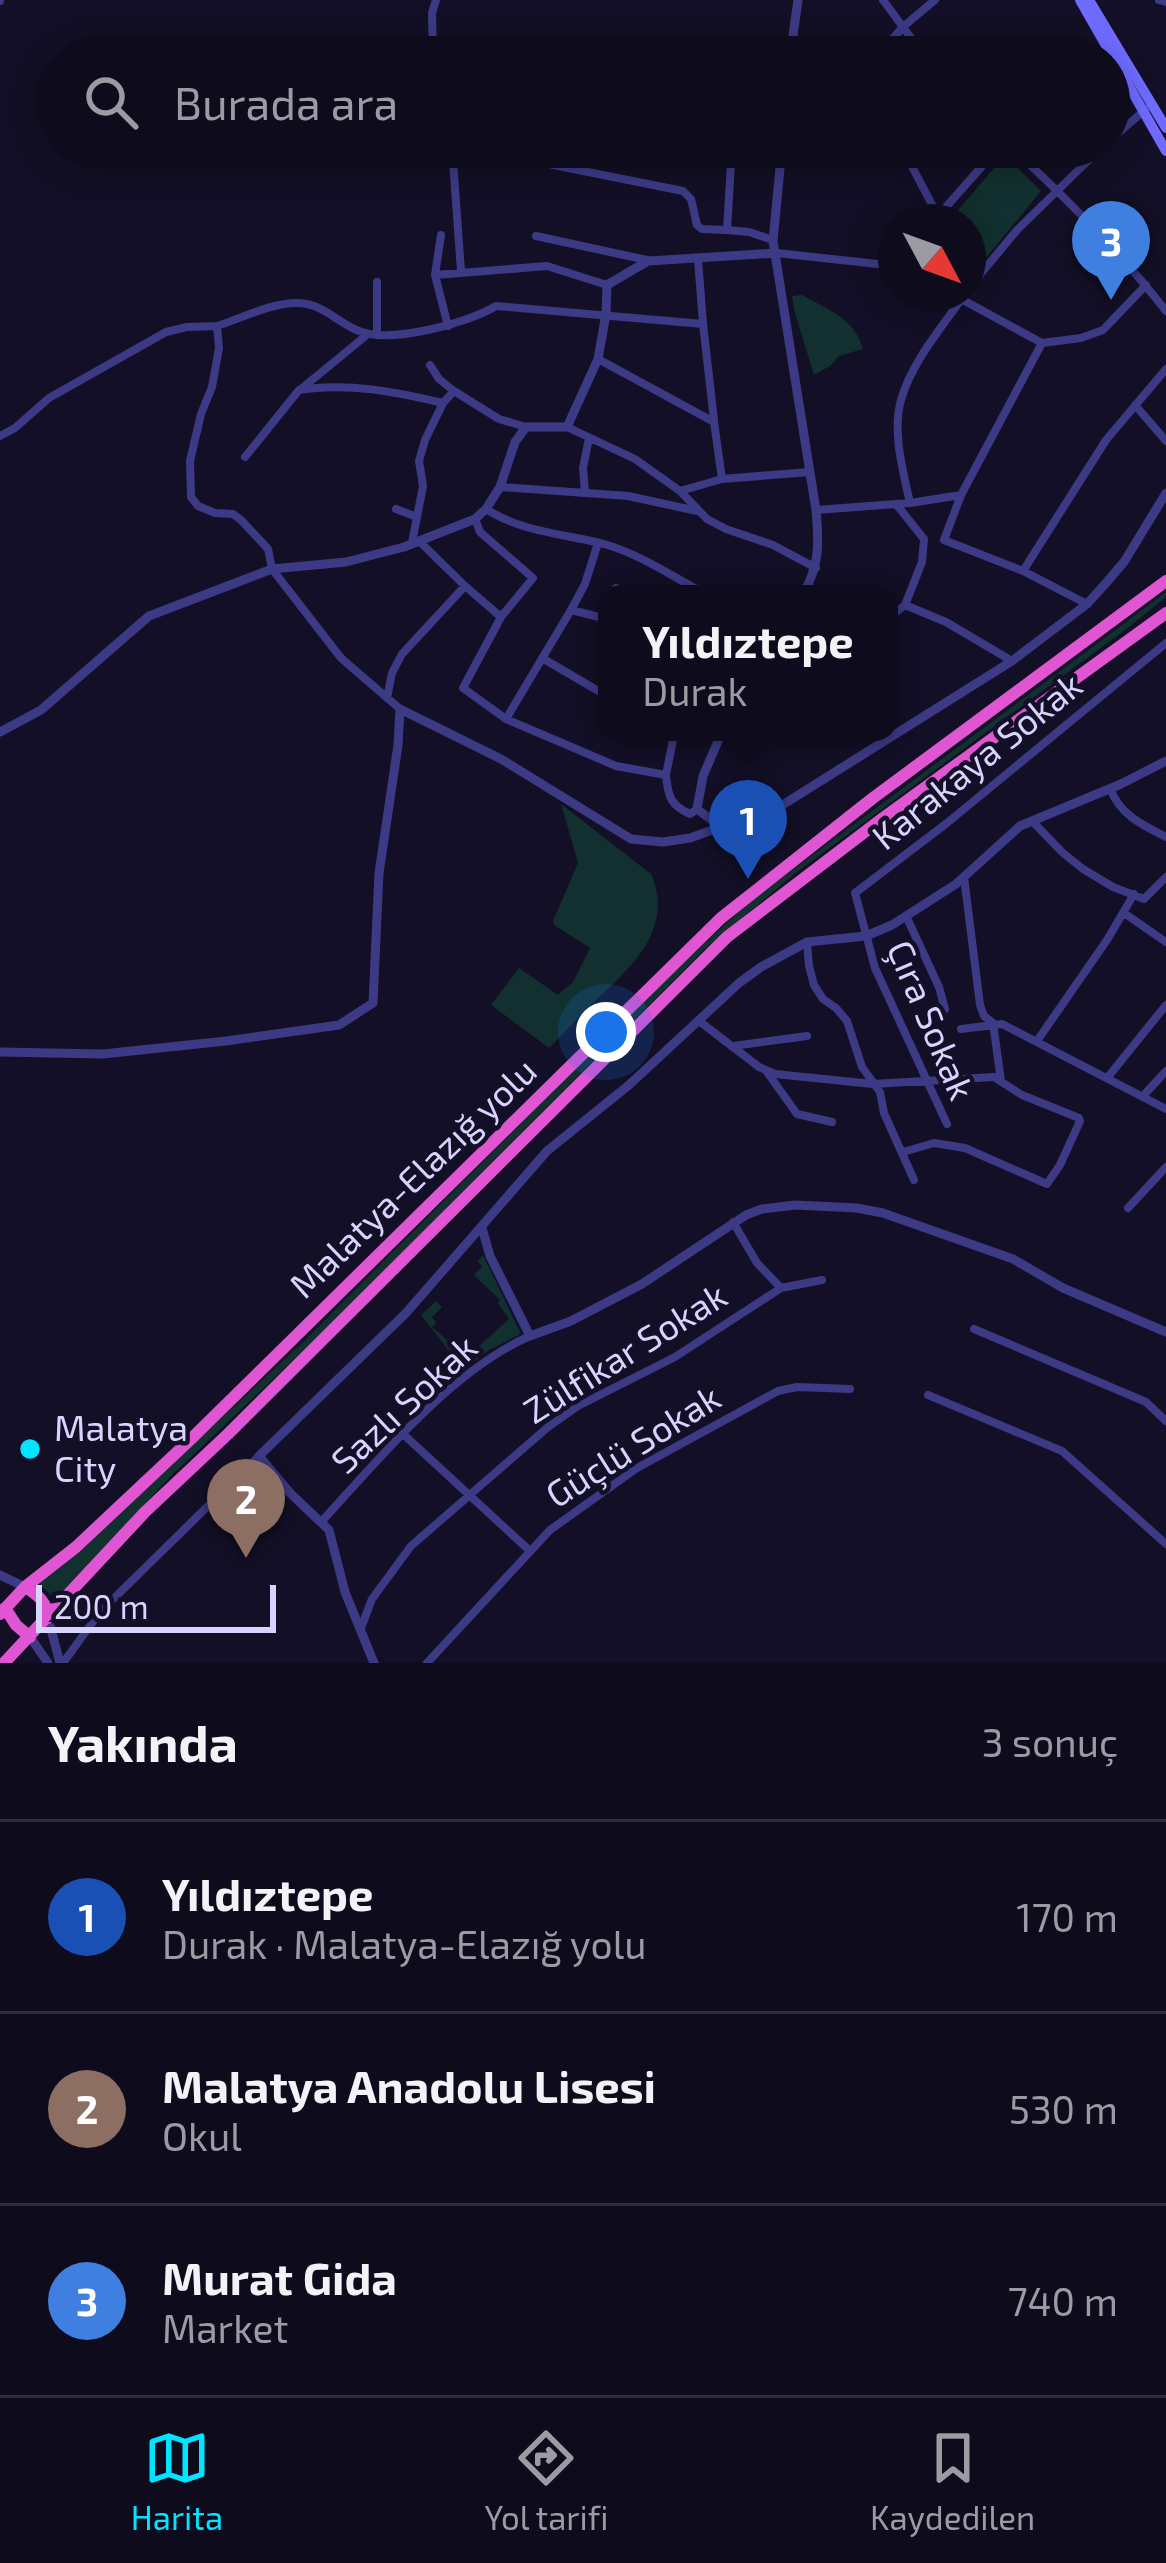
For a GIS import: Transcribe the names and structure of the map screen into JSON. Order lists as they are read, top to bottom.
{
  "streets": {
    "highway": ["Malatya-Elazığ yolu"],
    "street": [
      "Karakaya Sokak",
      "Çıra Sokak",
      "Zülfikar Sokak",
      "Sazlı Sokak",
      "Güçlü Sokak"
    ]
  },
  "crossings": [
    ["Karakaya Sokak", "Çıra Sokak"]
  ],
  "places": ["Malatya City"],
  "scale_bar": "200 m",
  "north": "bottom right",
  "page": {
    "search": "Burada ara",
    "pins": ["3", "1", "2"],
    "popup": ["Yıldıztepe", "Durak"],
    "scale": "200 m",
    "heading": ["Yakında", "3 sonuç"],
    "list": [
      {
        "mark": "1",
        "name": "Yıldıztepe",
        "note": "Durak · Malatya-Elazığ yolu",
        "value": "170 m"
      },
      {
        "mark": "2",
        "name": "Malatya Anadolu Lisesi",
        "note": "Okul",
        "value": "530 m"
      },
      {
        "mark": "3",
        "name": "Murat Gida",
        "note": "Market",
        "value": "740 m"
      }
    ],
    "nav": ["Harita", "Yol tarifi", "Kaydedilen"]
  }
}
